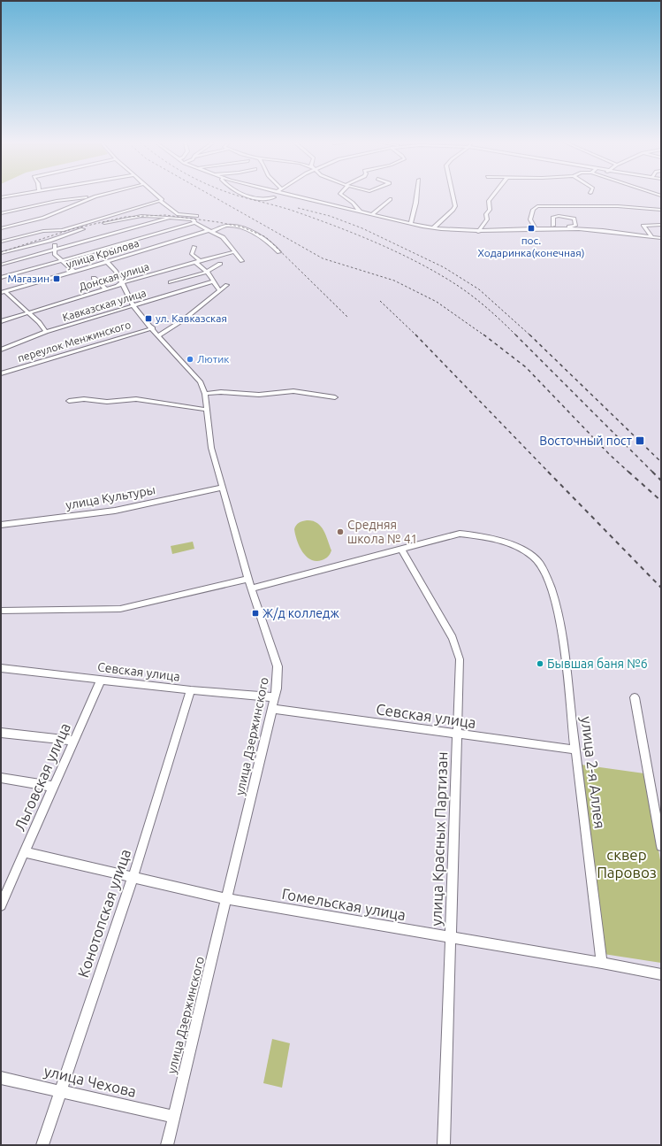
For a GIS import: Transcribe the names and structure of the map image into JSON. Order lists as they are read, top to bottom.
{
  "streets": {
    "street": [
      "улица Крылова",
      "Донская улица",
      "Кавказская улица",
      "переулок Менжинского",
      "улица Культуры",
      "Севская улица",
      "улица Дзержинского",
      "улица 2-я Аллея",
      "Льговская улица",
      "улица Красных Партизан",
      "Гомельская улица",
      "Конотопская улица",
      "улица Чехова"
    ]
  },
  "crossings": [
    ["улица Крылова", "улица Дзержинского"],
    ["Донская улица", "улица Дзержинского"],
    ["Кавказская улица", "улица Дзержинского"],
    ["переулок Менжинского", "улица Дзержинского"],
    ["улица Культуры", "улица Дзержинского"],
    ["Севская улица", "улица Дзержинского"],
    ["Севская улица", "улица 2-я Аллея"],
    ["Севская улица", "Льговская улица"],
    ["Севская улица", "улица Красных Партизан"],
    ["Севская улица", "Конотопская улица"],
    ["улица Дзержинского", "улица 2-я Аллея"],
    ["улица Дзержинского", "Гомельская улица"],
    ["улица Дзержинского", "улица Чехова"],
    ["улица 2-я Аллея", "улица Красных Партизан"],
    ["улица 2-я Аллея", "Гомельская улица"],
    ["Льговская улица", "Гомельская улица"],
    ["улица Красных Партизан", "Гомельская улица"],
    ["Гомельская улица", "Конотопская улица"],
    ["Конотопская улица", "улица Чехова"]
  ],
  "parks": ["сквер Паровоз"],
  "places": {
    "transit": [
      "пос. Ходаринка(конечная)",
      "Магазин",
      "ул. Кавказская",
      "Восточный пост",
      "Ж/д колледж"
    ],
    "other": ["Лютик", "Средняя школа № 41", "Бывшая баня №6"]
  }
}
